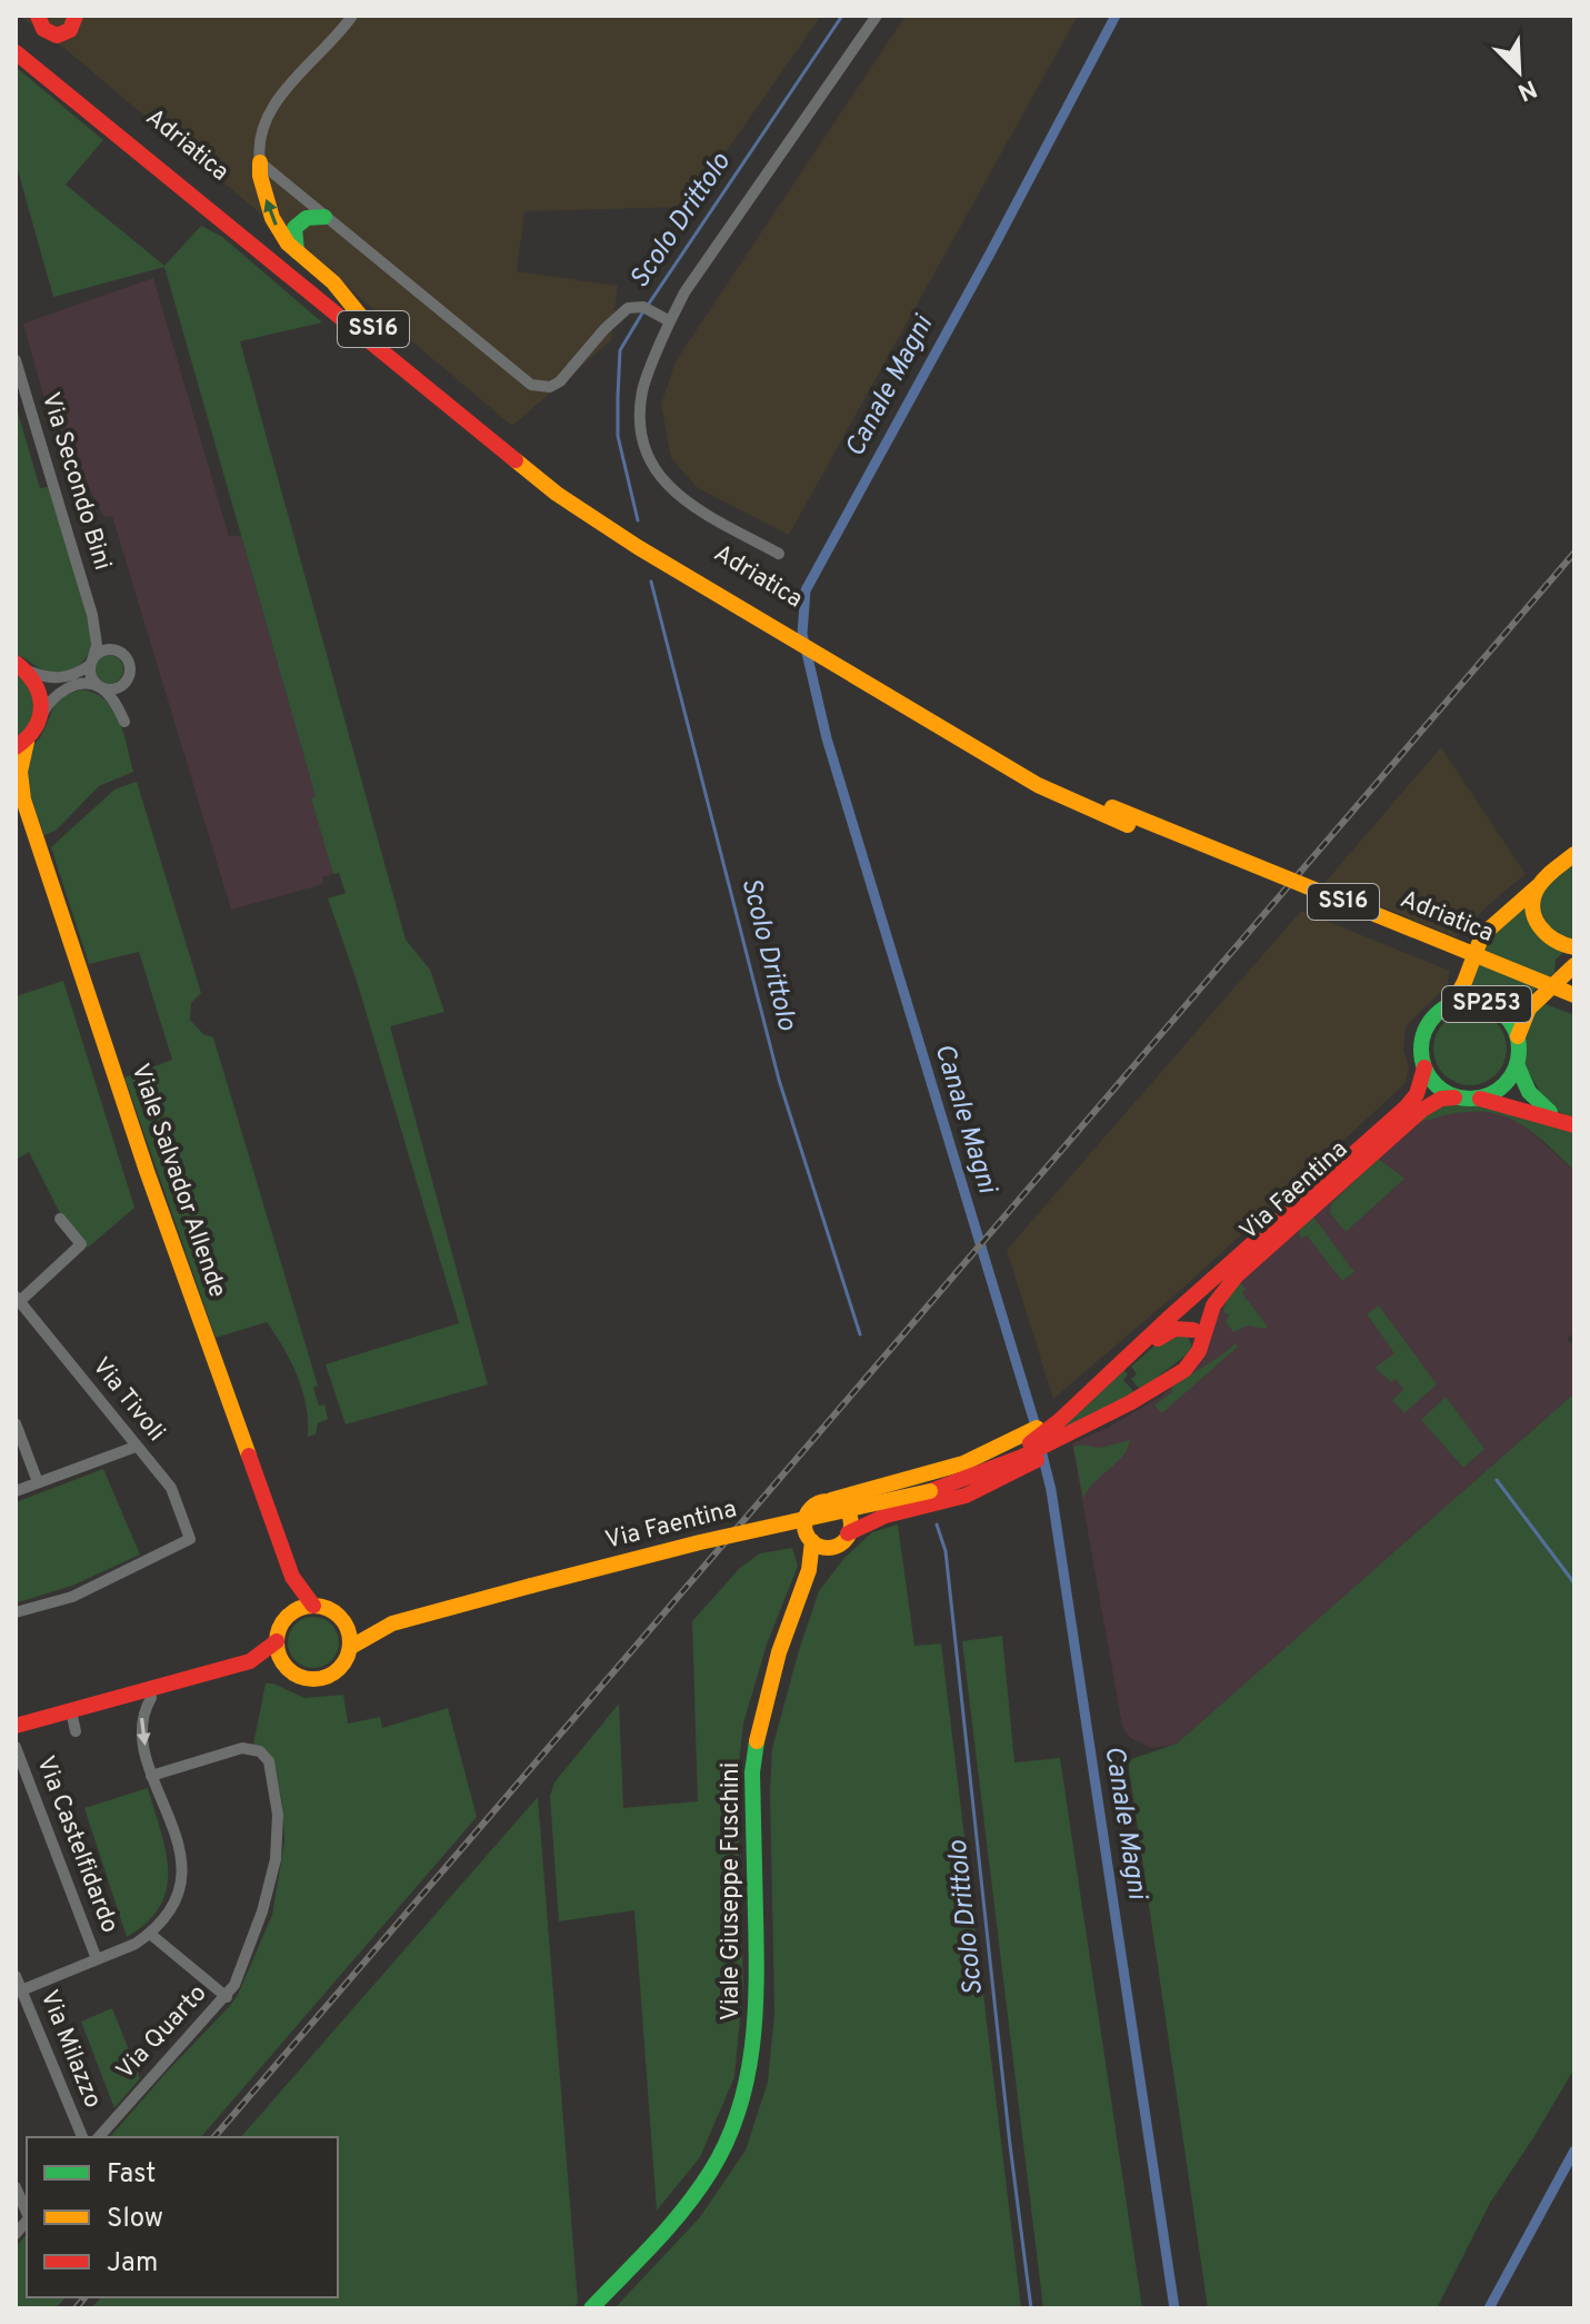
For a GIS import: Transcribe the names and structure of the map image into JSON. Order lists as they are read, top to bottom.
{
  "streets": {
    "main road": [
      "Adriatica",
      "SS16",
      "SP253",
      "Viale Salvador Allende",
      "Via Faentina",
      "Viale Giuseppe Fuschini"
    ],
    "street": [
      "Via Secondo Bini",
      "Via Tivoli",
      "Via Castelfidardo",
      "Via Quarto",
      "Via Milazzo"
    ]
  },
  "crossings": [
    ["SP253", "Viale Salvador Allende"],
    ["SP253", "Via Faentina"],
    ["Viale Salvador Allende", "Via Faentina"]
  ],
  "water": ["Scolo Drittolo", "Canale Magni"],
  "legend": ["Fast", "Slow", "Jam"],
  "north": "bottom right"
}
